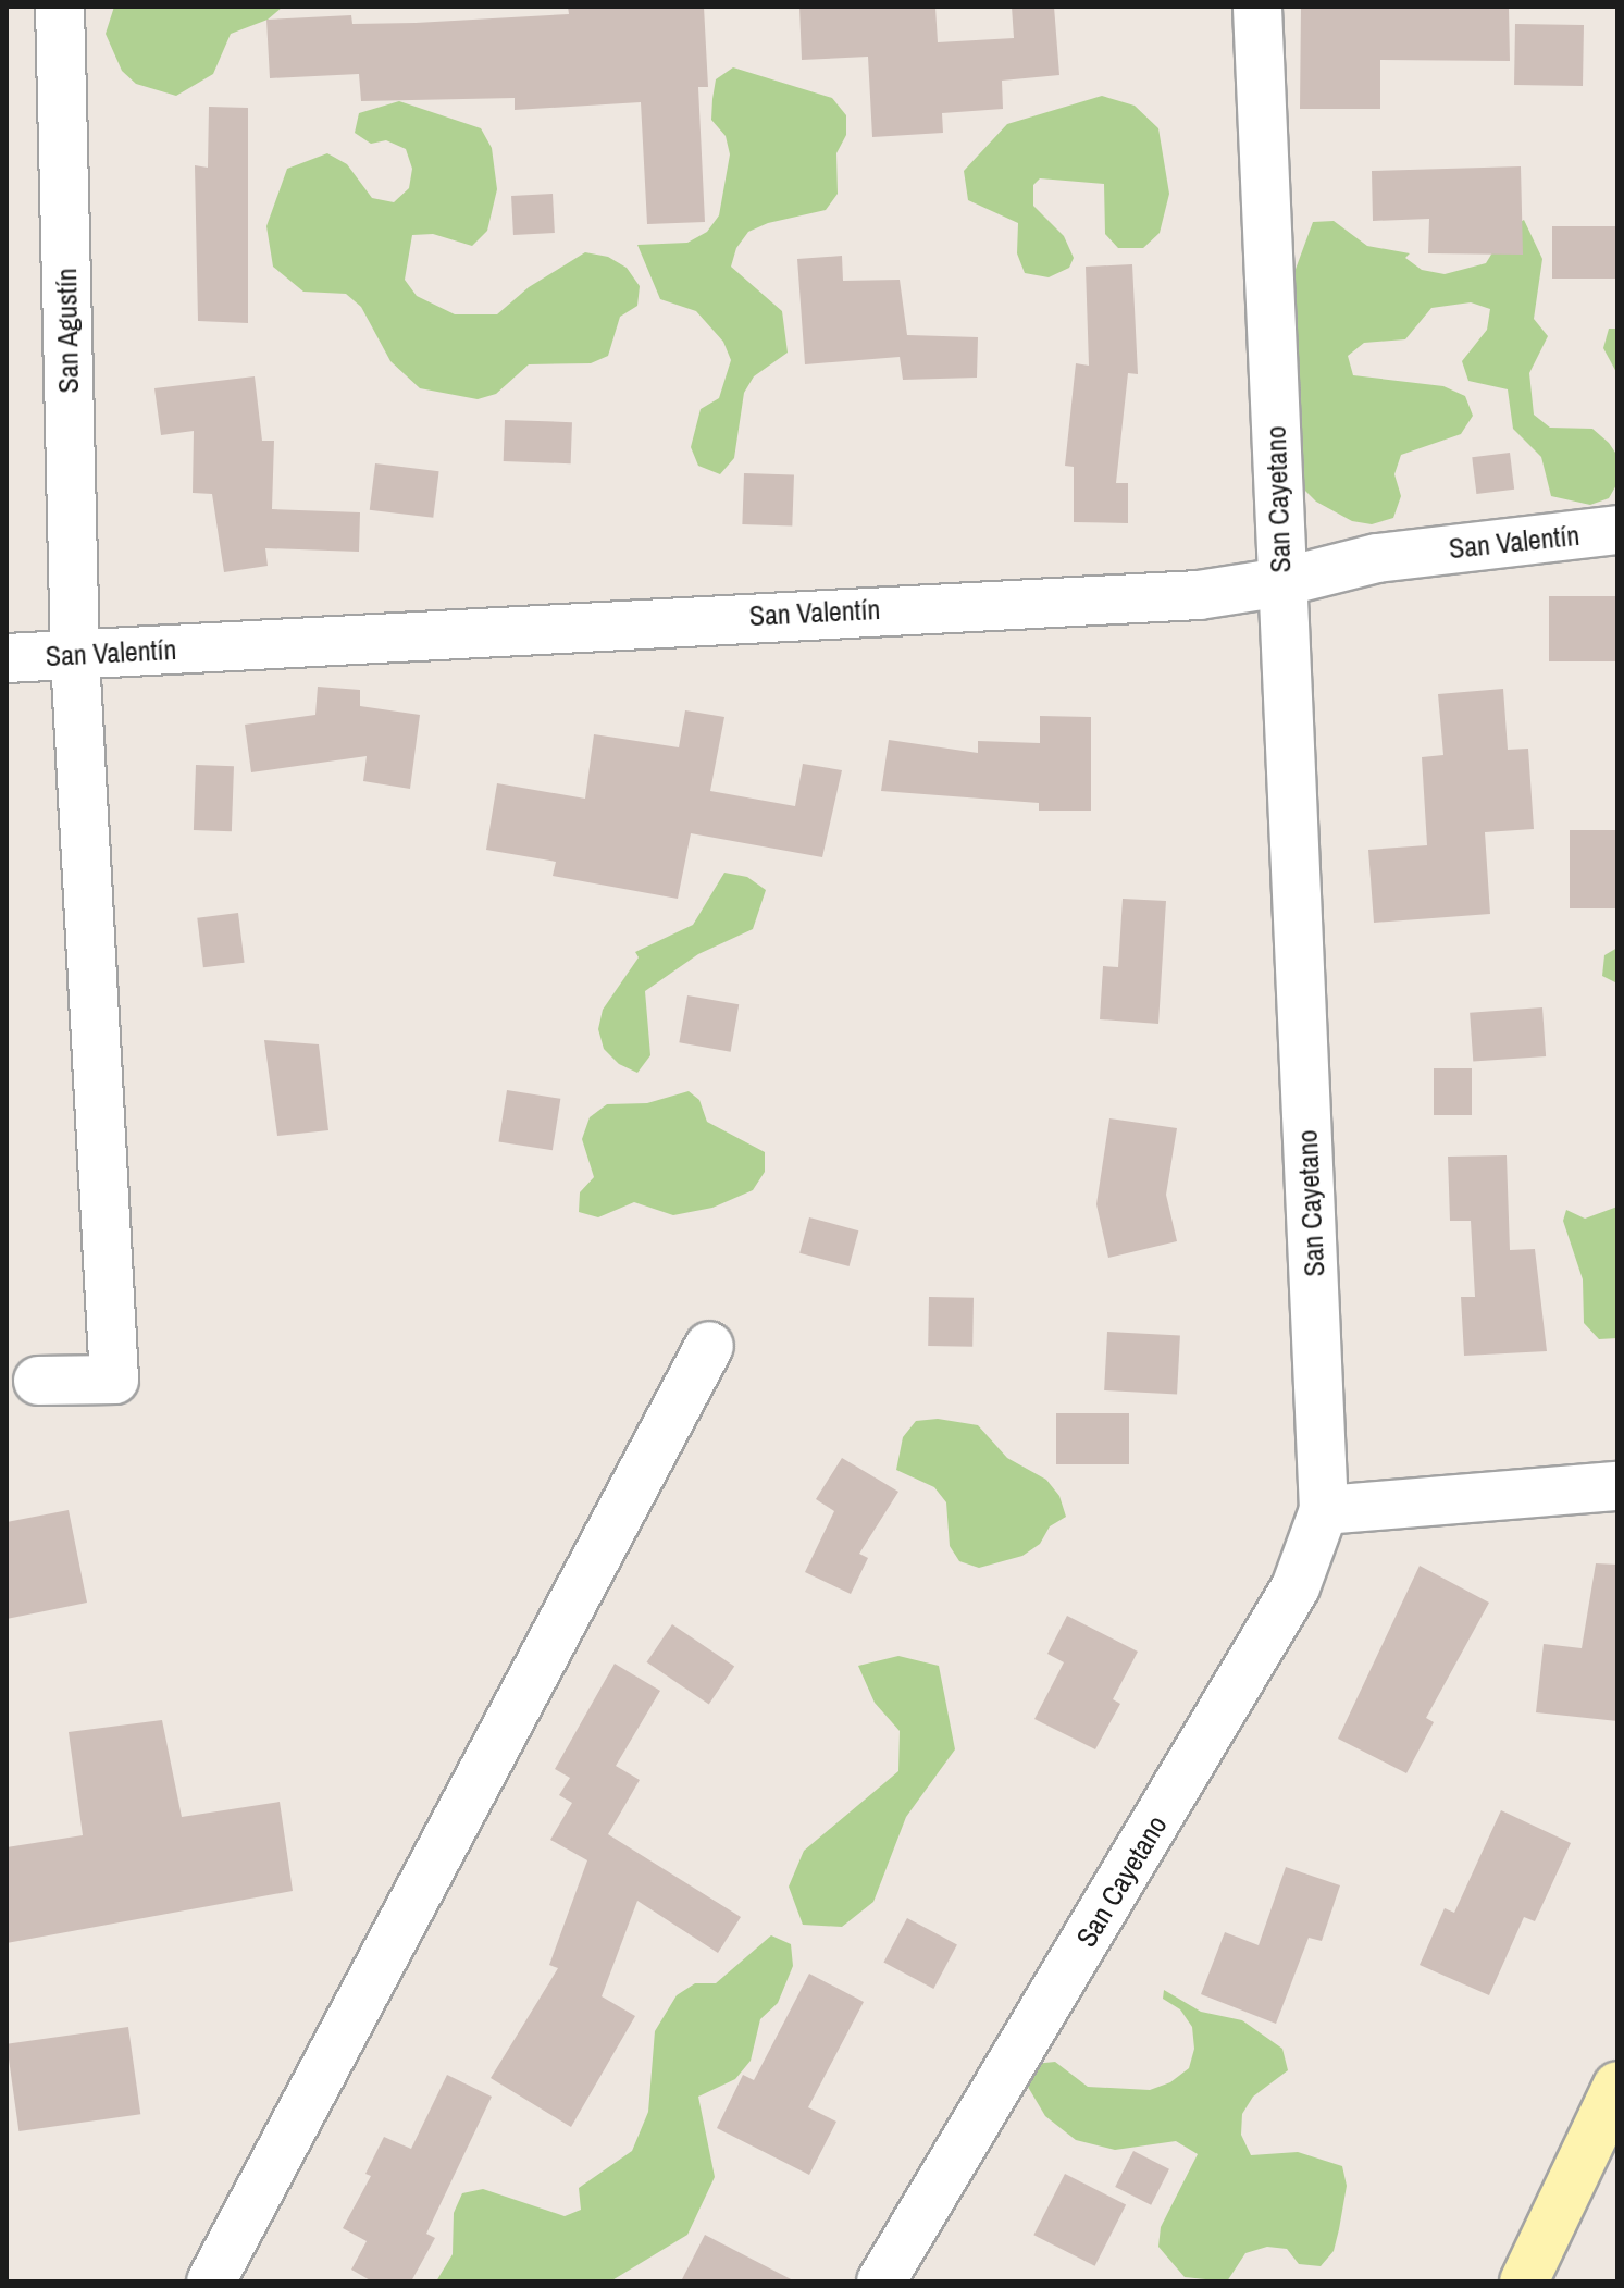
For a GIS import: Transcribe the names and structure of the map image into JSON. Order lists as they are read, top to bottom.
{
  "streets": {
    "street": ["San Agustín", "San Cayetano", "San Valentín"]
  },
  "crossings": [
    ["San Agustín", "San Valentín"],
    ["San Cayetano", "San Valentín"]
  ]
}
